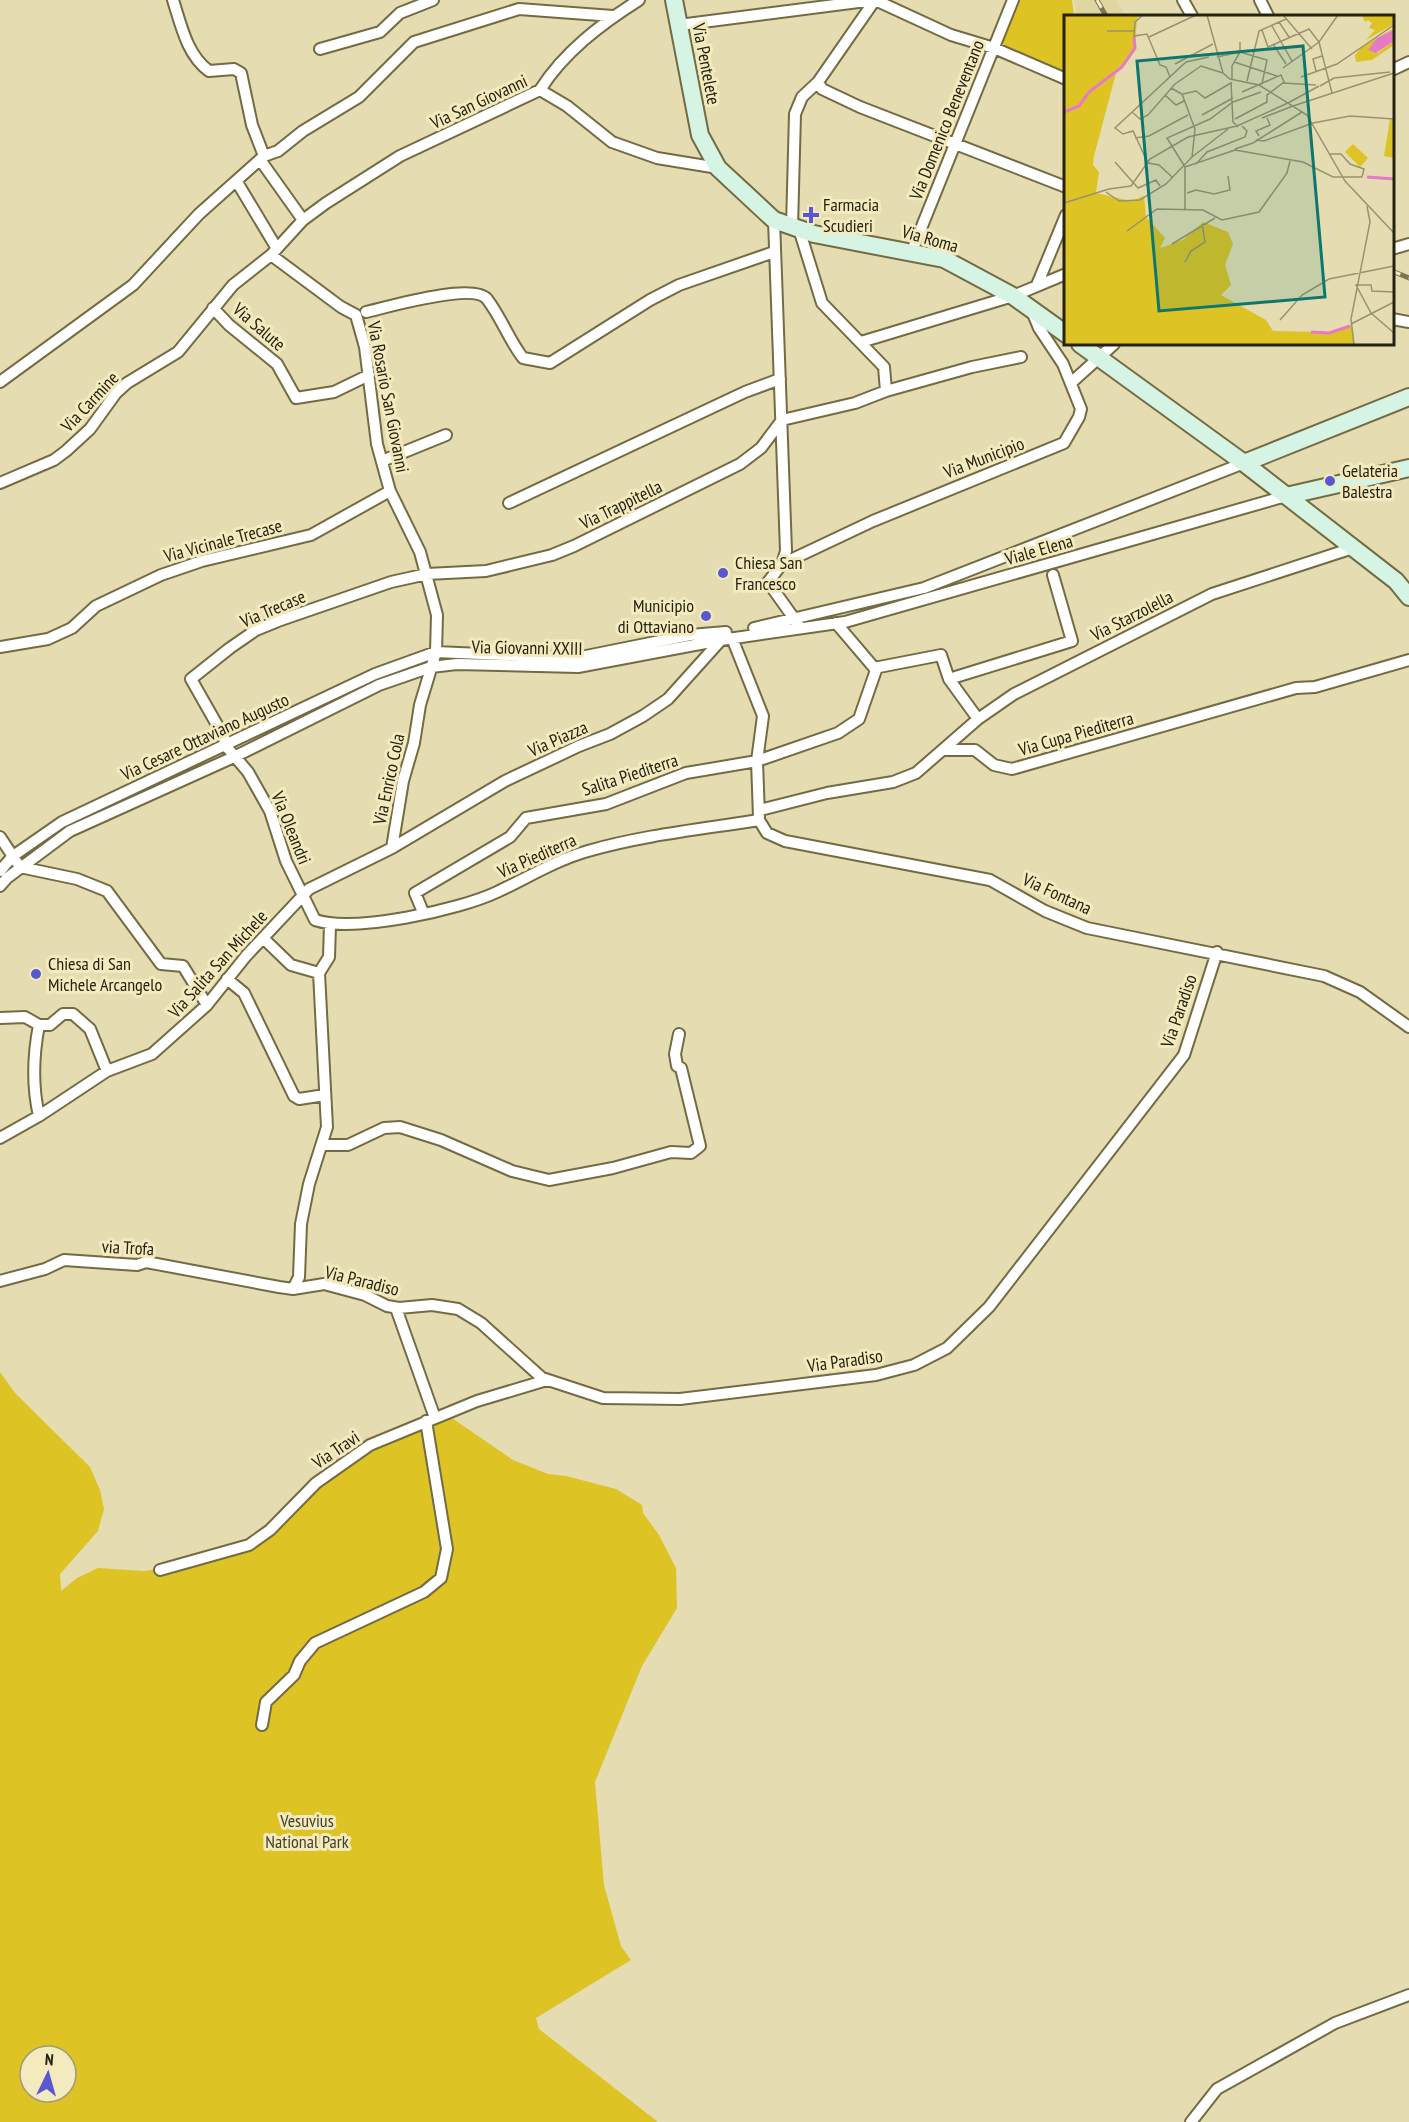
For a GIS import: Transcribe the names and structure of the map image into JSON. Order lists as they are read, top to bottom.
{
  "streets": {
    "main road": ["Via Pentelete", "Via Roma"],
    "street": [
      "Via San Giovanni",
      "Via Domenico Beneventano",
      "Via Salute",
      "Via Rosario San Giovanni",
      "Via Carmine",
      "Via Municipio",
      "Via Trappitella",
      "Via Vicinale Trecase",
      "Viale Elena",
      "Via Trecase",
      "Via Starzolella",
      "Via Giovanni XXIII",
      "Via Cupa Piediterra",
      "Via Cesare Ottaviano Augusto",
      "Via Piazza",
      "Salita Piediterra",
      "Via Enrico Cola",
      "Via Oleandri",
      "Via Piediterra",
      "Via Fontana",
      "Via Salita San Michele",
      "Via Paradiso",
      "via Trofa",
      "Via Travi"
    ]
  },
  "crossings": [
    ["Via Pentelete", "Via Roma"],
    ["Via San Giovanni", "Via Roma"],
    ["Via San Giovanni", "Via Rosario San Giovanni"],
    ["Via San Giovanni", "Via Carmine"],
    ["Via Domenico Beneventano", "Via Roma"],
    ["Via Roma", "Via Municipio"],
    ["Via Salute", "Via Rosario San Giovanni"],
    ["Via Salute", "Via Carmine"],
    ["Via Rosario San Giovanni", "Via Carmine"],
    ["Via Rosario San Giovanni", "Via Vicinale Trecase"],
    ["Via Rosario San Giovanni", "Via Trecase"],
    ["Via Rosario San Giovanni", "Via Giovanni XXIII"],
    ["Via Rosario San Giovanni", "Via Cesare Ottaviano Augusto"],
    ["Via Rosario San Giovanni", "Via Enrico Cola"],
    ["Via Trappitella", "Via Trecase"],
    ["Viale Elena", "Via Giovanni XXIII"],
    ["Via Trecase", "Via Cesare Ottaviano Augusto"],
    ["Via Trecase", "Via Oleandri"],
    ["Via Starzolella", "Via Cupa Piediterra"],
    ["Via Giovanni XXIII", "Via Cesare Ottaviano Augusto"],
    ["Via Giovanni XXIII", "Via Piazza"],
    ["Via Giovanni XXIII", "Via Enrico Cola"],
    ["Via Cesare Ottaviano Augusto", "Via Enrico Cola"],
    ["Via Cesare Ottaviano Augusto", "Via Oleandri"],
    ["Via Piazza", "Via Enrico Cola"],
    ["Salita Piediterra", "Via Piediterra"],
    ["Via Enrico Cola", "Via Oleandri"],
    ["Via Enrico Cola", "Via Salita San Michele"],
    ["Via Oleandri", "Via Piediterra"],
    ["Via Oleandri", "Via Salita San Michele"],
    ["Via Piediterra", "Via Fontana"],
    ["Via Fontana", "Via Paradiso"],
    ["Via Paradiso", "via Trofa"],
    ["Via Paradiso", "Via Travi"]
  ],
  "parks": ["Vesuvius National Park"],
  "places": {
    "health": ["Farmacia Scudieri"],
    "other": [
      "Gelateria Balestra",
      "Chiesa San Francesco",
      "Municipio di Ottaviano",
      "Chiesa di San Michele Arcangelo"
    ]
  },
  "north": "top"
}
